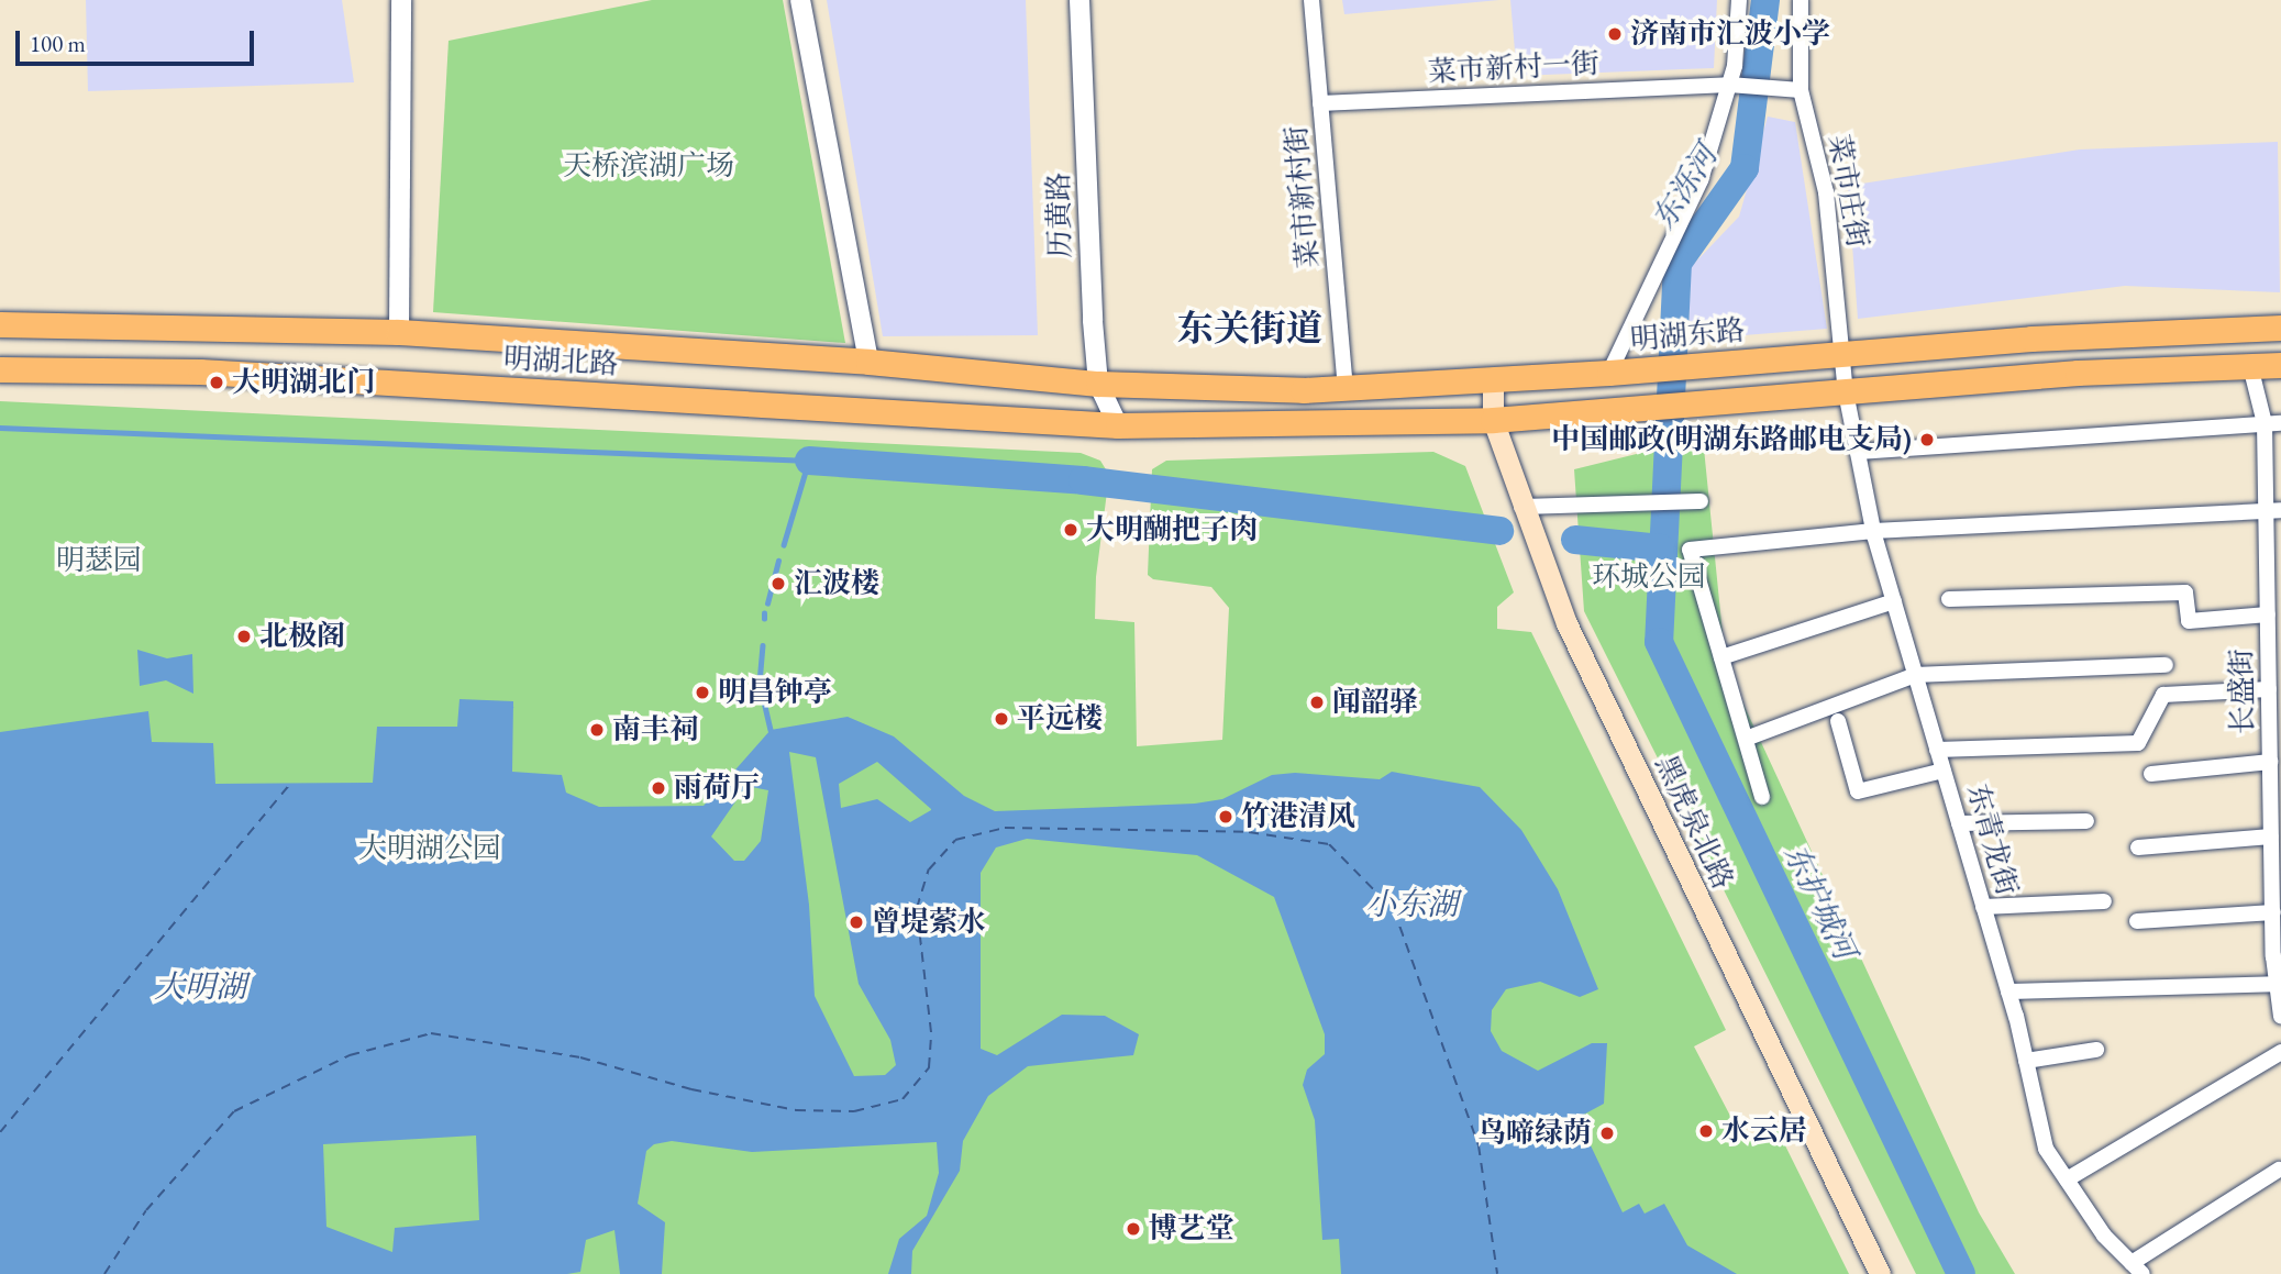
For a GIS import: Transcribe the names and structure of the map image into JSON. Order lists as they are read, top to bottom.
{
  "streets": {
    "main road": ["明湖东路", "明湖北路", "黑虎泉北路"],
    "street": [
      "菜市新村一街",
      "菜市庄街",
      "菜市新村街",
      "历黄路",
      "长盛街",
      "东青龙街"
    ]
  },
  "crossings": [
    ["菜市新村一街", "菜市庄街"],
    ["菜市新村一街", "菜市新村街"],
    ["菜市庄街", "明湖东路"],
    ["菜市庄街", "东青龙街"],
    ["菜市新村街", "明湖东路"],
    ["历黄路", "明湖东路"],
    ["历黄路", "明湖北路"],
    ["明湖东路", "明湖北路"],
    ["明湖东路", "黑虎泉北路"]
  ],
  "districts": ["东关街道"],
  "water": [
    "东泺河",
    "东护城河",
    "小东湖",
    "大明湖"
  ],
  "parks": [
    "天桥滨湖广场",
    "明瑟园",
    "环城公园",
    "大明湖公园"
  ],
  "places": [
    "济南市汇波小学",
    "大明湖北门",
    "中国邮政(明湖东路邮电支局)",
    "大明醐把子肉",
    "汇波楼",
    "北极阁",
    "明昌钟亭",
    "闻韶驿",
    "平远楼",
    "南丰祠",
    "雨荷厅",
    "竹港清风",
    "曾堤萦水",
    "水云居",
    "鸟啼绿荫",
    "博艺堂"
  ],
  "scale_bar": "100 m"
}
